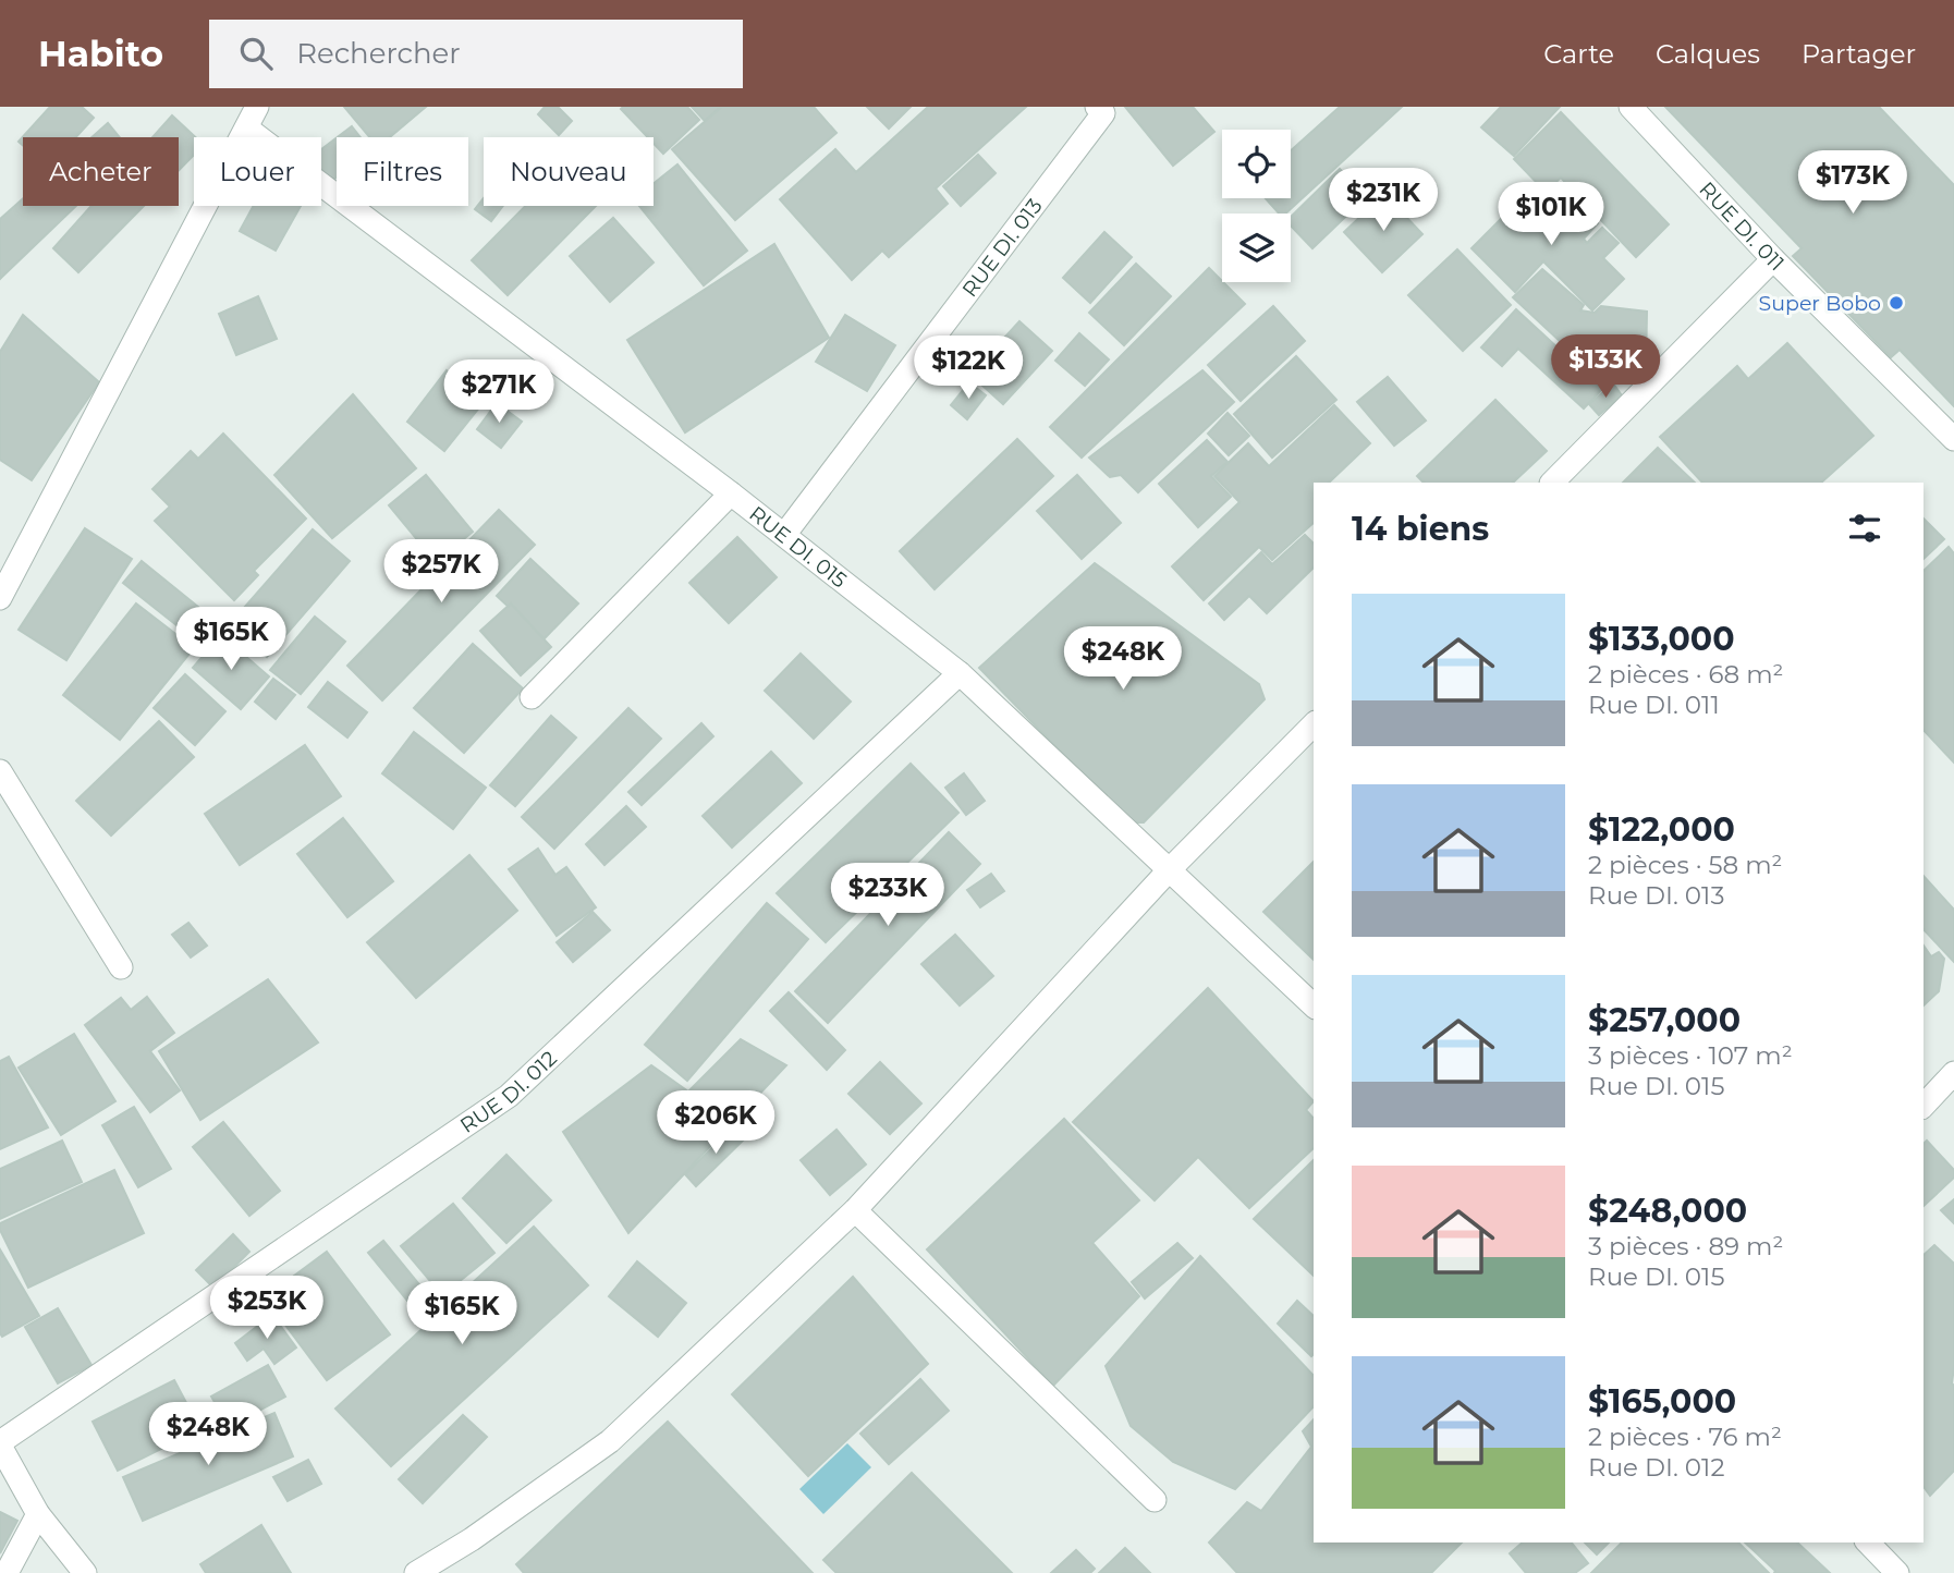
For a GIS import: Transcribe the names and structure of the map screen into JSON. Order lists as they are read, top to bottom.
{
  "streets": {
    "street": [
      "RUE DI. 011",
      "RUE DI. 013",
      "RUE DI. 015",
      "RUE DI. 012"
    ]
  },
  "crossings": [
    ["RUE DI. 013", "RUE DI. 015"],
    ["RUE DI. 015", "RUE DI. 012"]
  ],
  "places": ["Super Bobo"],
  "page": {
    "header": "Habito",
    "search": "Rechercher",
    "nav": ["Carte", "Calques", "Partager"],
    "chip": [
      "Acheter",
      "Louer",
      "Filtres",
      "Nouveau"
    ],
    "price": [
      "$173K",
      "$231K",
      "$101K",
      "$133K",
      "$122K",
      "$271K",
      "$257K",
      "$165K",
      "$248K",
      "$233K",
      "$206K",
      "$253K",
      "$165K",
      "$248K"
    ],
    "heading": "14 biens",
    "list": [
      {
        "name": "$133,000",
        "note": "2 pièces · 68 m² · Rue DI. 011"
      },
      {
        "name": "$122,000",
        "note": "2 pièces · 58 m² · Rue DI. 013"
      },
      {
        "name": "$257,000",
        "note": "3 pièces · 107 m² · Rue DI. 015"
      },
      {
        "name": "$248,000",
        "note": "3 pièces · 89 m² · Rue DI. 015"
      },
      {
        "name": "$165,000",
        "note": "2 pièces · 76 m² · Rue DI. 012"
      }
    ]
  }
}
